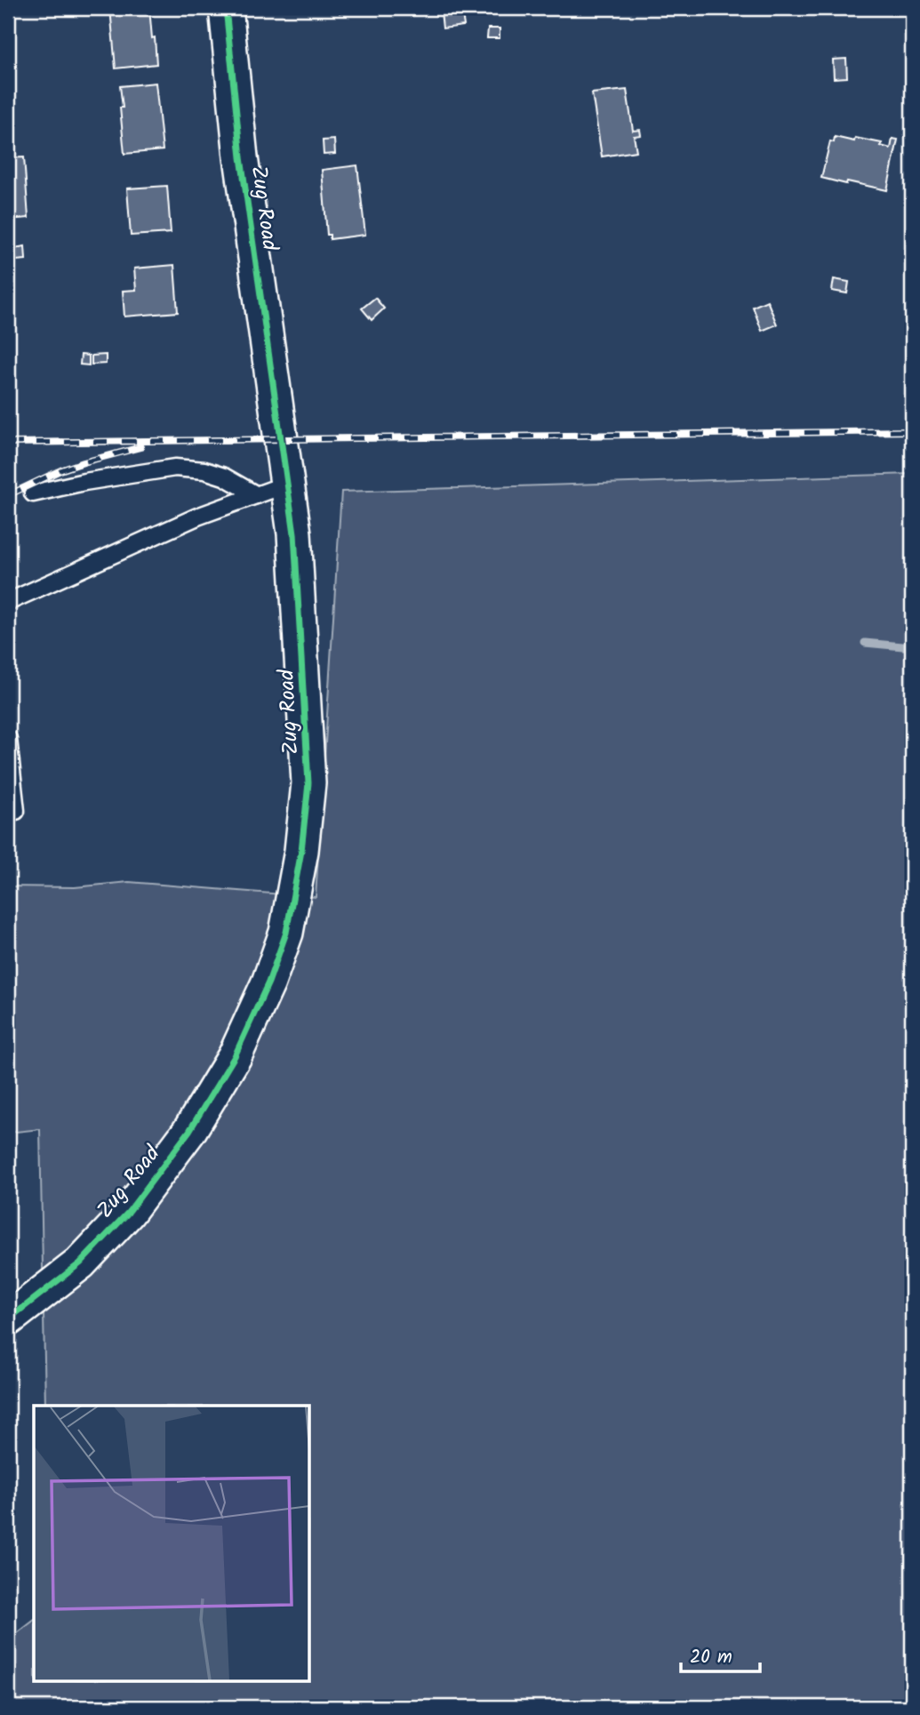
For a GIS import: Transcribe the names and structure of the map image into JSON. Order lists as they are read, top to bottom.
{
  "streets": {
    "street": ["Zug Road"]
  },
  "scale_bar": "20 m"
}
